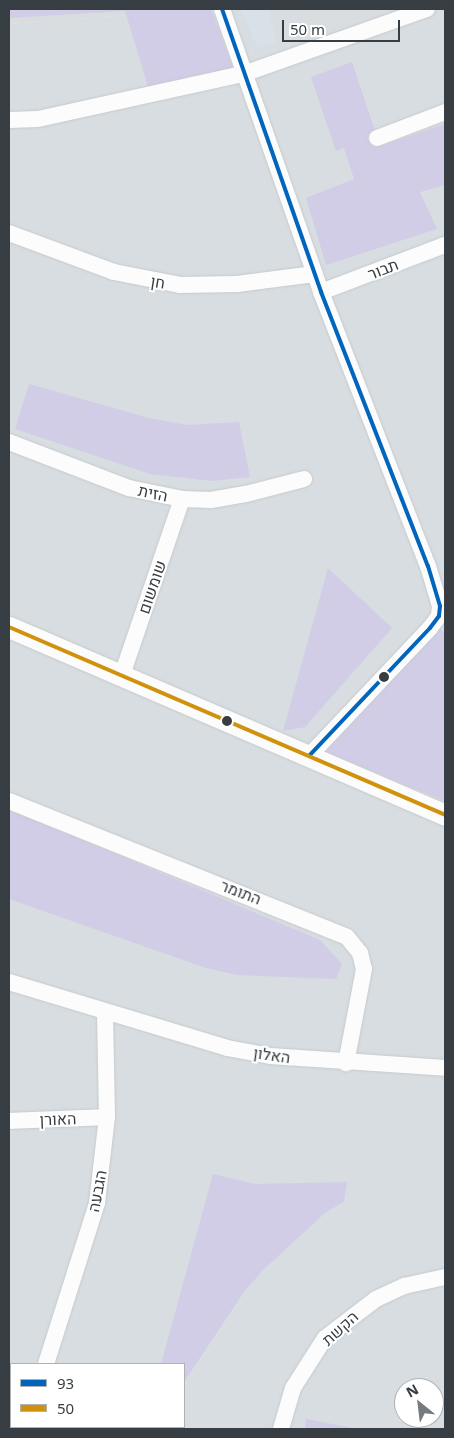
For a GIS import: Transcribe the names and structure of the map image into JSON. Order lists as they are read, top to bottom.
{
  "streets": {
    "street": [
      "תבור",
      "חן",
      "הזית",
      "שומשום",
      "התומר",
      "האלון",
      "האורן",
      "הגבעה",
      "הקשת"
    ]
  },
  "crossings": [
    ["הזית", "שומשום"],
    ["התומר", "האלון"],
    ["האלון", "הגבעה"],
    ["האורן", "הגבעה"]
  ],
  "lines": ["transit line 93", "transit line 50"],
  "legend": ["93", "50"],
  "scale_bar": "50 m",
  "north": "top left"
}
